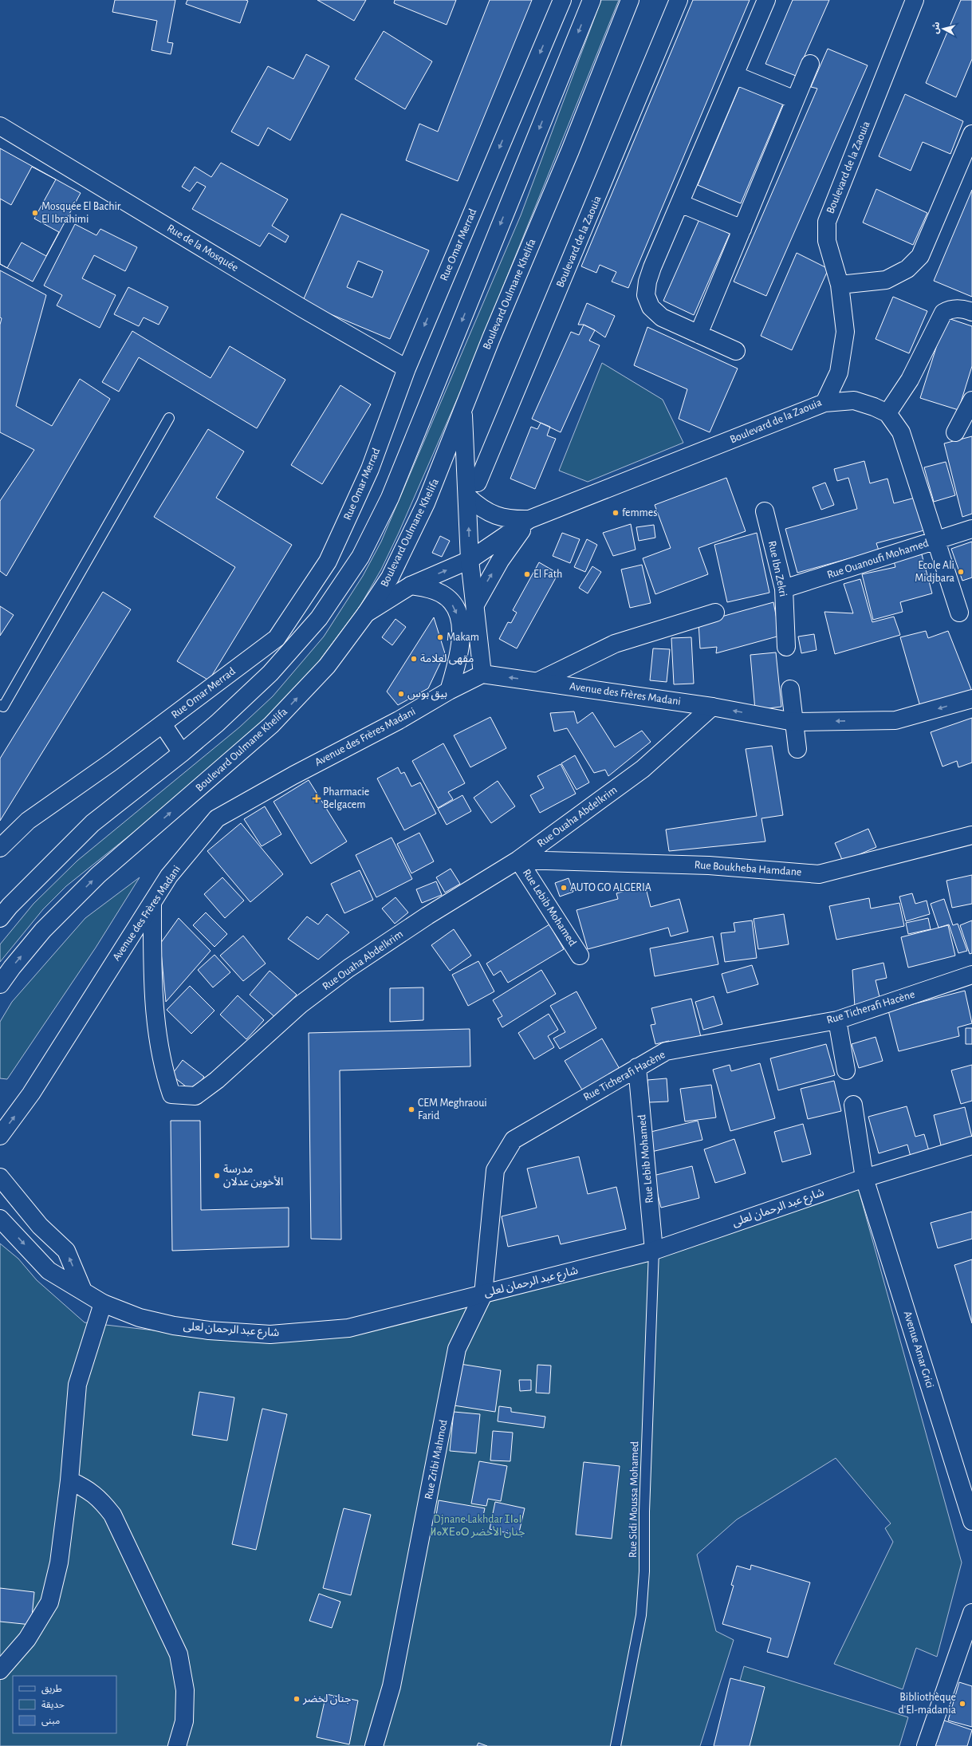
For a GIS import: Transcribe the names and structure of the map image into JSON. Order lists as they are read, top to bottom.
{
  "streets": {
    "street": [
      "Boulevard de la Zaouia",
      "Rue Omar Merrad",
      "Rue de la Mosquée",
      "Boulevard Oulmane Khelifa",
      "Rue Ouanoufi Mohamed",
      "Rue Ibn Zekri",
      "Avenue des Frères Madani",
      "Rue Ouaha Abdelkrim",
      "Rue Boukheba Hamdane",
      "Rue Lebib Mohamed",
      "Rue Ticherafi Hacène",
      "شارع عبد الرحمان لعلى",
      "Avenue Amar Grici",
      "Rue Zribi Mahmod"
    ],
    "lane": ["Rue Sidi Moussa Mohamed"]
  },
  "crossings": [
    ["Rue Omar Merrad", "Rue de la Mosquée"],
    ["Rue Ouanoufi Mohamed", "Rue Ibn Zekri"],
    ["Avenue des Frères Madani", "Rue Ouaha Abdelkrim"],
    ["Rue Ouaha Abdelkrim", "Rue Boukheba Hamdane"],
    ["Rue Ouaha Abdelkrim", "Rue Lebib Mohamed"],
    ["Rue Boukheba Hamdane", "Rue Lebib Mohamed"],
    ["Rue Lebib Mohamed", "Rue Ticherafi Hacène"],
    ["Rue Lebib Mohamed", "شارع عبد الرحمان لعلى"],
    ["Rue Lebib Mohamed", "Rue Sidi Moussa Mohamed"],
    ["Rue Ticherafi Hacène", "شارع عبد الرحمان لعلى"],
    ["Rue Ticherafi Hacène", "Rue Zribi Mahmod"],
    ["شارع عبد الرحمان لعلى", "Avenue Amar Grici"],
    ["شارع عبد الرحمان لعلى", "Rue Zribi Mahmod"],
    ["شارع عبد الرحمان لعلى", "Rue Sidi Moussa Mohamed"]
  ],
  "parks": ["Djnane Lakhdar ⵊⵏⴰⵏ ⵍⴰⵅⴹⴰⵔ جنان الأخضر"],
  "places": {
    "other": [
      "Mosquée El Bachir El Ibrahimi",
      "femmes",
      "Ecole Ali Midjbara",
      "El Fath",
      "Makam",
      "مقهى لعلامة",
      "بيق بوس",
      "AUTO GO ALGERIA",
      "CEM Meghraoui Farid",
      "مدرسة الأخوين عدلان",
      "جنان لخضر",
      "Bibliothèque d'El-madania"
    ],
    "health": ["Pharmacie Belgacem"]
  },
  "legend": ["طريق", "حديقة", "مبنى"],
  "north": "left"
}
